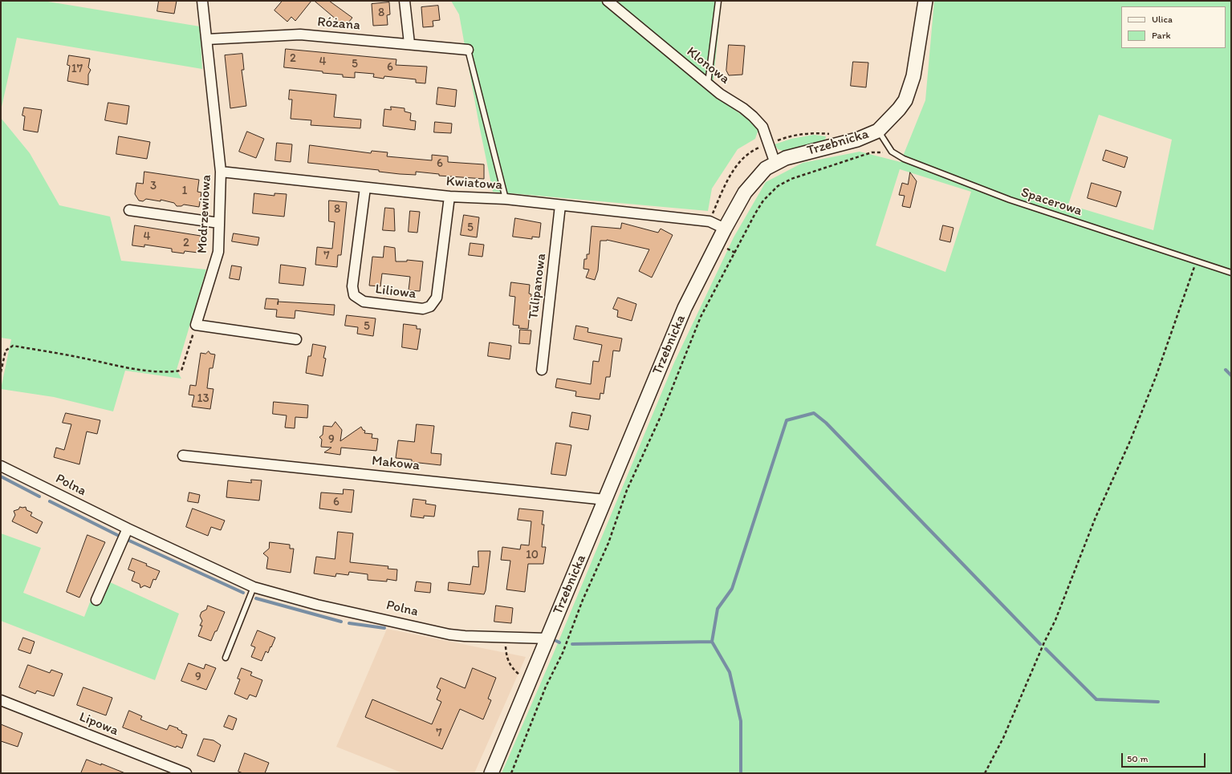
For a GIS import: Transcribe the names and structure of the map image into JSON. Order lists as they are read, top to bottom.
{
  "streets": {
    "street": [
      "Różana",
      "Klonowa",
      "Trzebnicka",
      "Kwiatowa",
      "Modrzewiowa",
      "Tulipanowa",
      "Liliowa",
      "Makowa",
      "Polna",
      "Lipowa"
    ],
    "lane": ["Spacerowa"]
  },
  "crossings": [
    ["Różana", "Modrzewiowa"],
    ["Klonowa", "Trzebnicka"],
    ["Trzebnicka", "Kwiatowa"],
    ["Trzebnicka", "Spacerowa"],
    ["Trzebnicka", "Makowa"],
    ["Trzebnicka", "Polna"],
    ["Kwiatowa", "Modrzewiowa"],
    ["Kwiatowa", "Tulipanowa"],
    ["Kwiatowa", "Liliowa"]
  ],
  "house_numbers": [
    "8",
    "2",
    "4",
    "5",
    "6",
    "17",
    "6",
    "3",
    "1",
    "8",
    "5",
    "4",
    "2",
    "7",
    "5",
    "13",
    "9",
    "6",
    "10",
    "9",
    "7"
  ],
  "legend": ["Ulica", "Park"],
  "scale_bar": "50 m"
}
